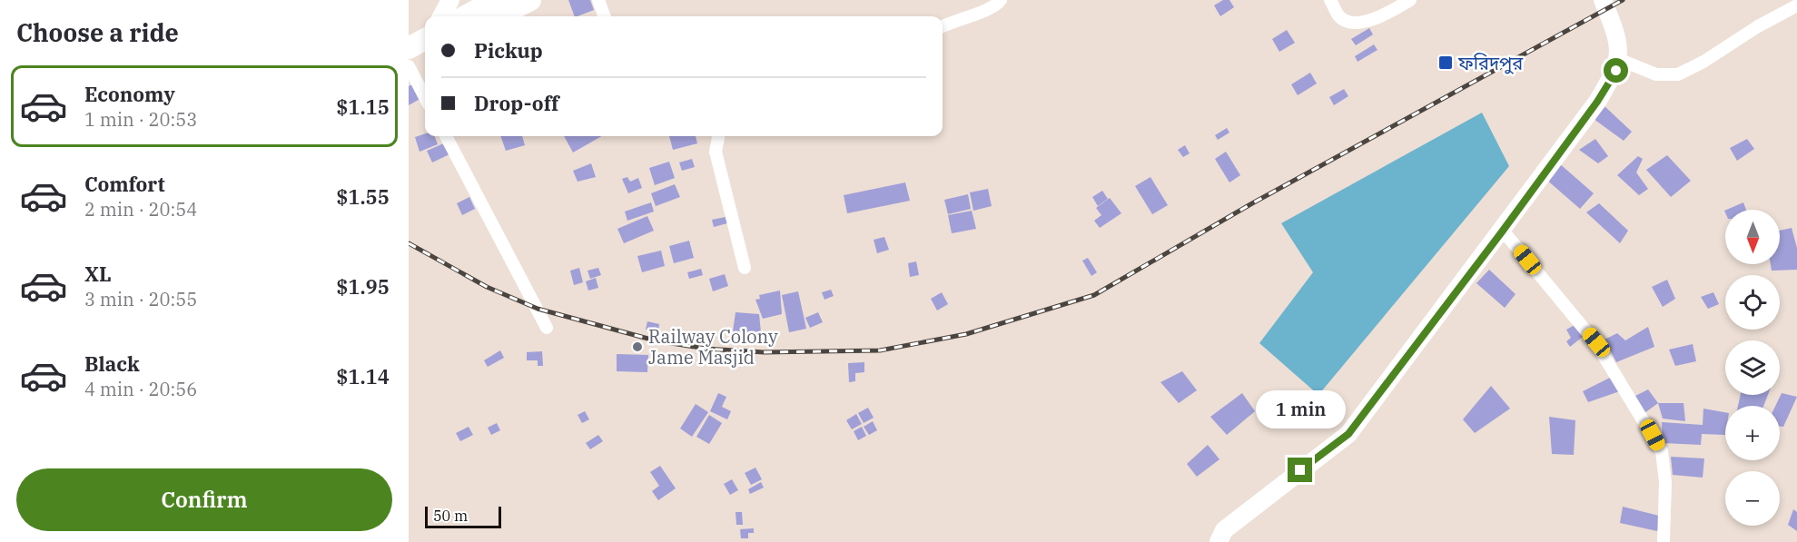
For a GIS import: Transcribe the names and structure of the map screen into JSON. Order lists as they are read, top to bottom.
{
  "places": {
    "transit": ["ফরিদপুর"],
    "other": ["Railway Colony Jame Masjid"]
  },
  "scale_bar": "50 m",
  "north": "bottom",
  "page": {
    "heading": "Choose a ride",
    "banner": ["Pickup", "Drop-off"],
    "list": [
      {
        "name": "Economy",
        "note": "1 min · 20:53",
        "value": "$1.15"
      },
      {
        "name": "Comfort",
        "note": "2 min · 20:54",
        "value": "$1.55"
      },
      {
        "name": "XL",
        "note": "3 min · 20:55",
        "value": "$1.95"
      },
      {
        "name": "Black",
        "note": "4 min · 20:56",
        "value": "$1.14"
      }
    ],
    "map_buttons": ["+", "−"],
    "bubble": "1 min",
    "buttons": "Confirm",
    "scale": "50 m"
  }
}
